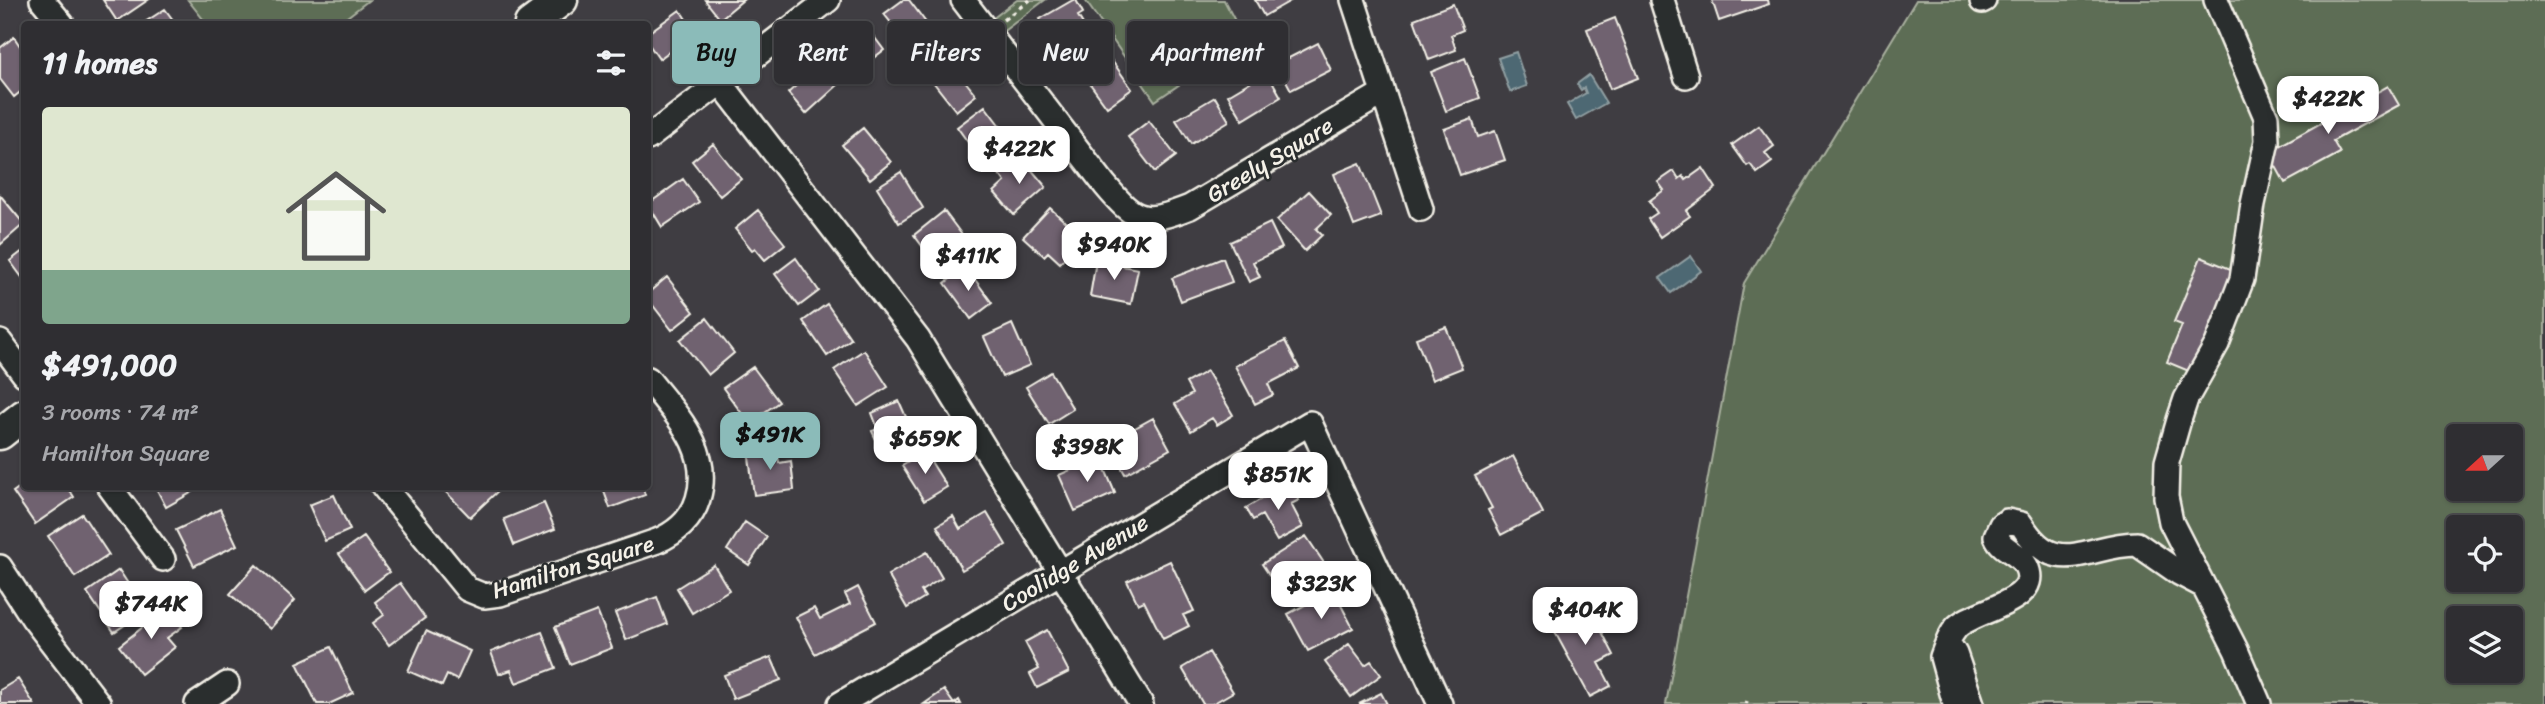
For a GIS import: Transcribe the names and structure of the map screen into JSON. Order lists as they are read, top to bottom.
{
  "streets": {
    "street": ["Greely Square", "Coolidge Avenue", "Hamilton Square"]
  },
  "north": "left",
  "page": {
    "chip": [
      "Buy",
      "Rent",
      "Filters",
      "New",
      "Apartment"
    ],
    "heading": "11 homes",
    "price": [
      "$422K",
      "$422K",
      "$940K",
      "$411K",
      "$491K",
      "$659K",
      "$398K",
      "$851K",
      "$323K",
      "$744K",
      "$404K"
    ],
    "list": [
      {
        "name": "$491,000",
        "note": "3 rooms · 74 m² · Hamilton Square"
      }
    ]
  }
}
